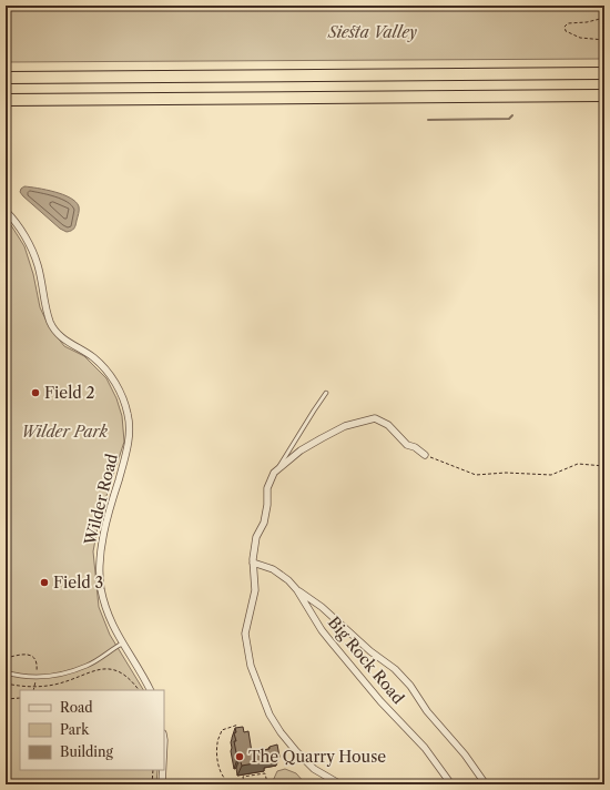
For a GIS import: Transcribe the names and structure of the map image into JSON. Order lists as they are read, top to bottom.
{
  "streets": {
    "street": ["Wilder Road", "Big Rock Road"]
  },
  "parks": ["Siesta Valley", "Wilder Park"],
  "places": ["Field 2", "Field 3", "The Quarry House"],
  "legend": ["Road", "Park", "Building"]
}
